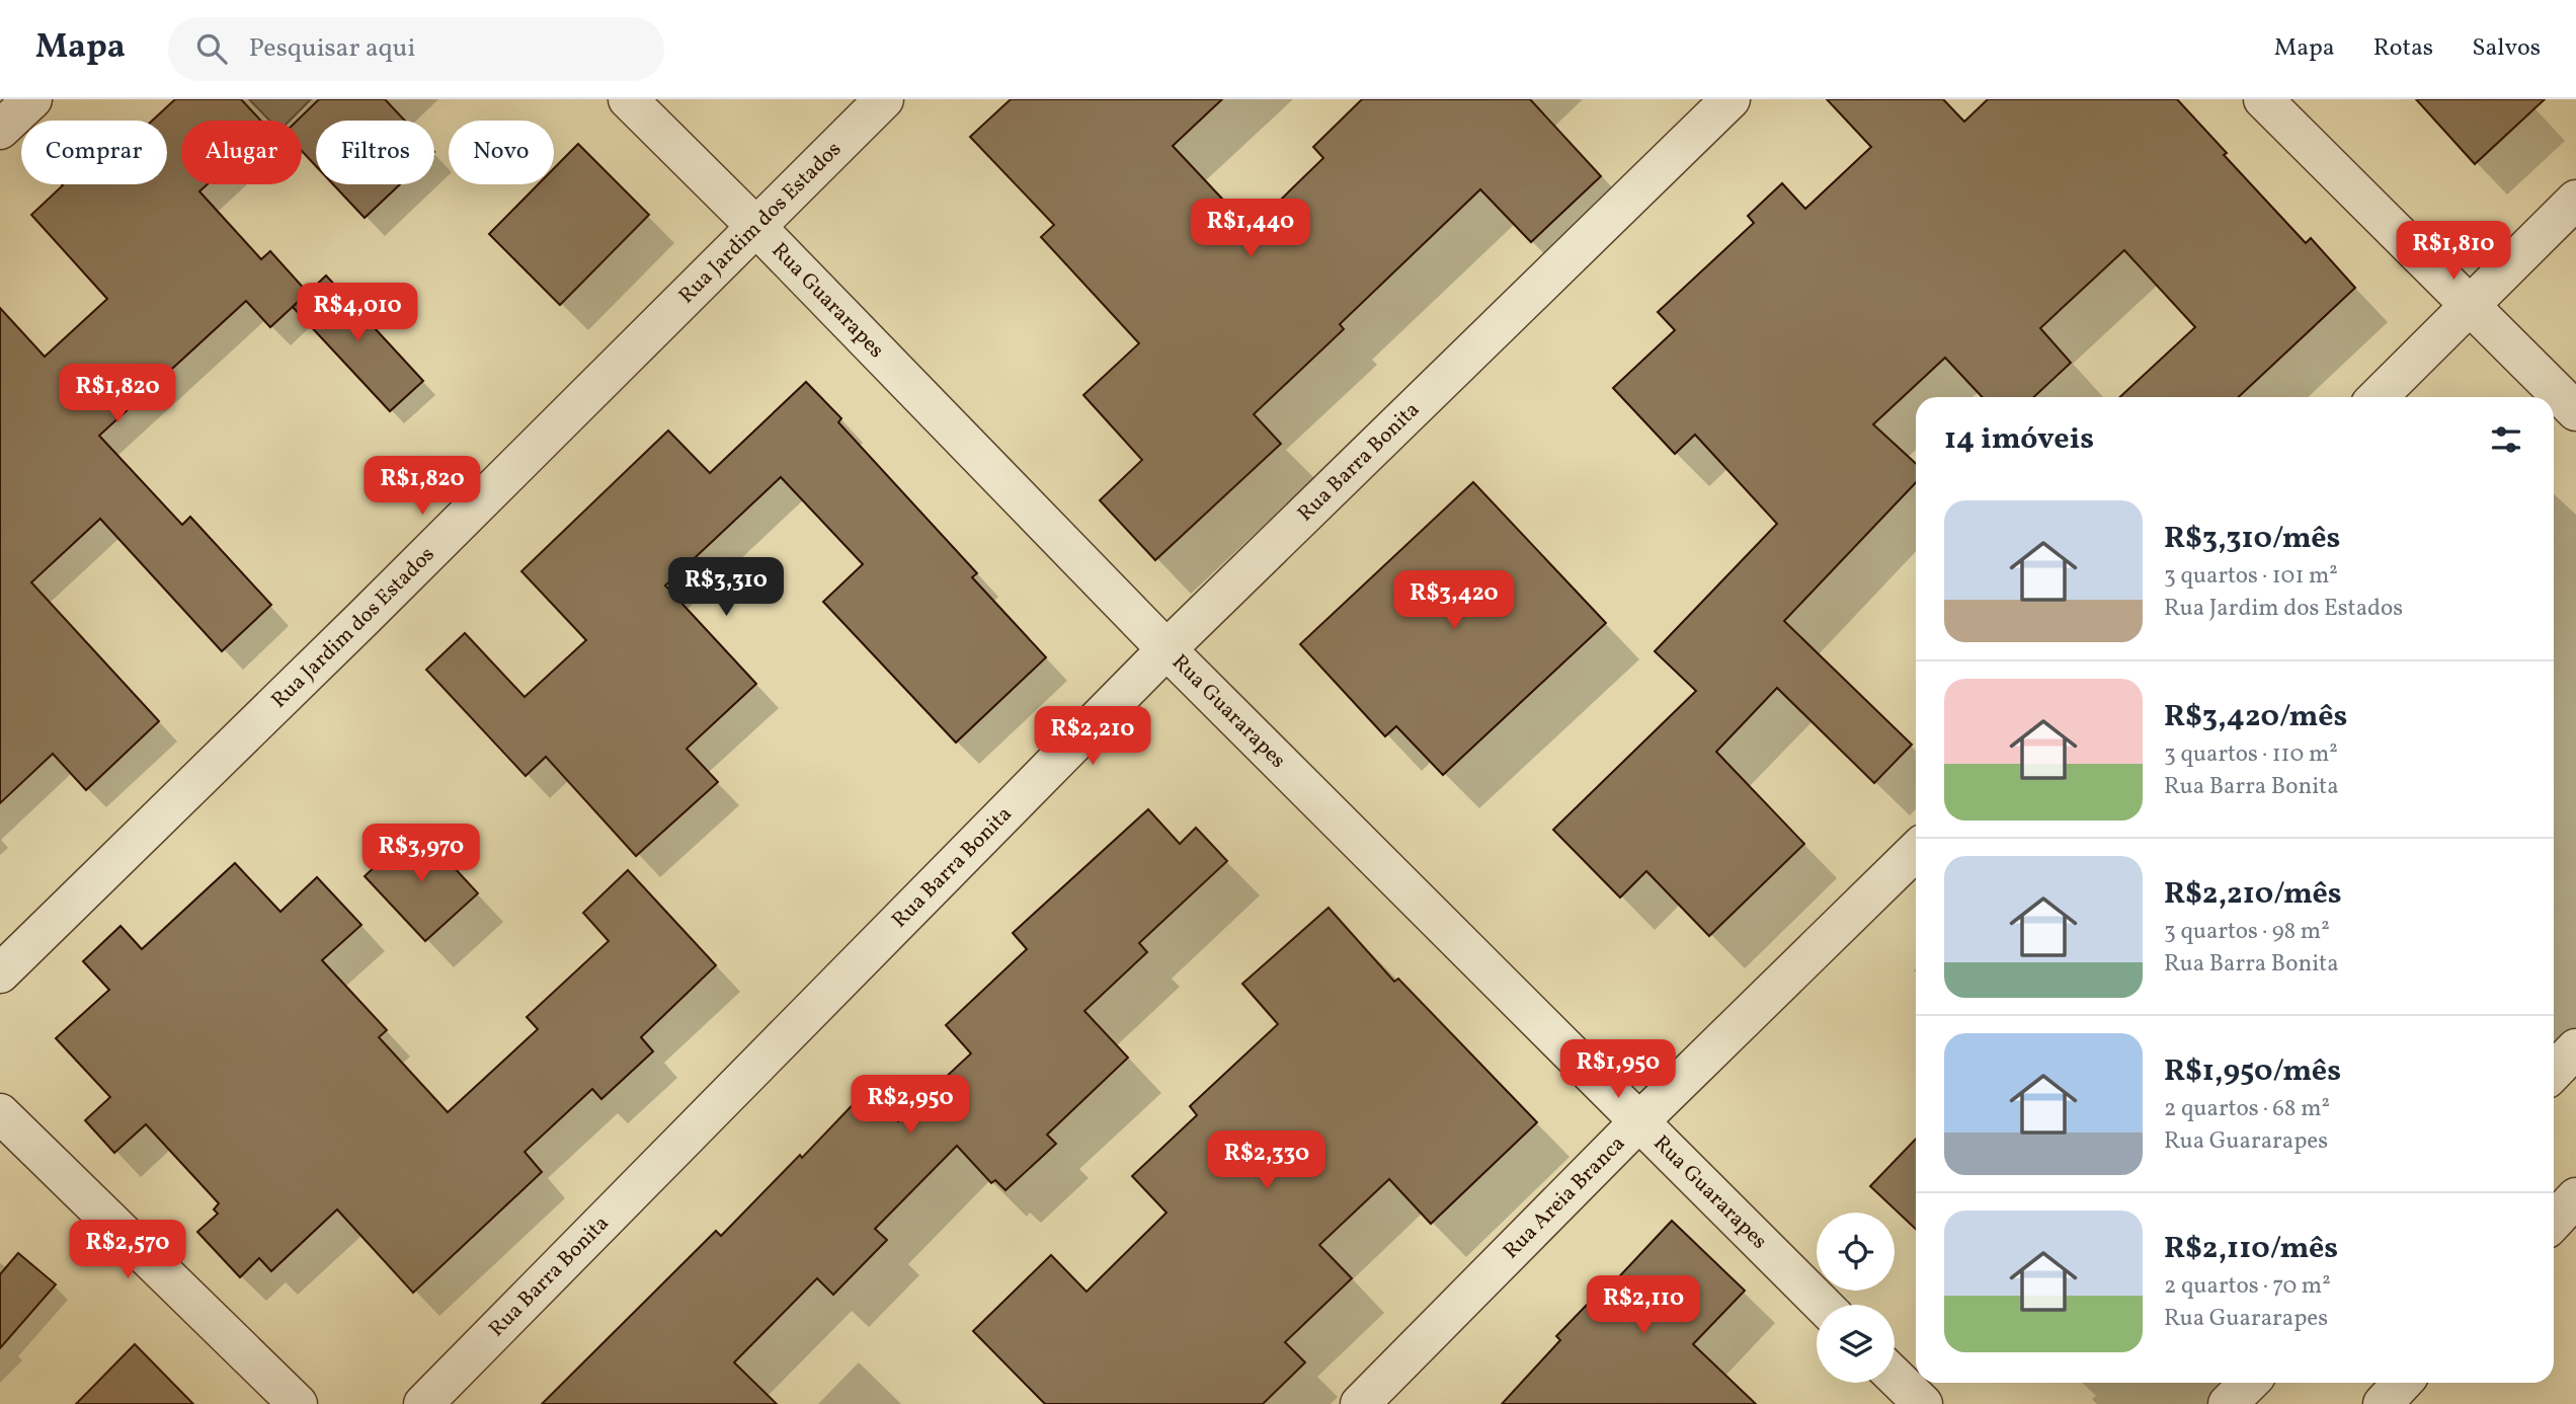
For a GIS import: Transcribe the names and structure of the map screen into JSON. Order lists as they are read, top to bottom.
{
  "streets": {
    "street": [
      "Rua Jardim dos Estados",
      "Rua Guararapes",
      "Rua Barra Bonita",
      "Rua Areia Branca"
    ]
  },
  "crossings": [
    ["Rua Jardim dos Estados", "Rua Guararapes"],
    ["Rua Guararapes", "Rua Barra Bonita"],
    ["Rua Guararapes", "Rua Areia Branca"]
  ],
  "page": {
    "header": "Mapa",
    "search": "Pesquisar aqui",
    "nav": ["Mapa", "Rotas", "Salvos"],
    "chip": [
      "Comprar",
      "Alugar",
      "Filtros",
      "Novo"
    ],
    "price": [
      "R$1,440",
      "R$1,810",
      "R$4,010",
      "R$1,820",
      "R$1,820",
      "R$3,310",
      "R$3,420",
      "R$2,210",
      "R$3,970",
      "R$1,950",
      "R$2,950",
      "R$2,330",
      "R$2,570",
      "R$2,110"
    ],
    "heading": "14 imóveis",
    "list": [
      {
        "name": "R$3,310/mês",
        "note": "3 quartos · 101 m² · Rua Jardim dos Estados"
      },
      {
        "name": "R$3,420/mês",
        "note": "3 quartos · 110 m² · Rua Barra Bonita"
      },
      {
        "name": "R$2,210/mês",
        "note": "3 quartos · 98 m² · Rua Barra Bonita"
      },
      {
        "name": "R$1,950/mês",
        "note": "2 quartos · 68 m² · Rua Guararapes"
      },
      {
        "name": "R$2,110/mês",
        "note": "2 quartos · 70 m² · Rua Guararapes"
      }
    ]
  }
}
